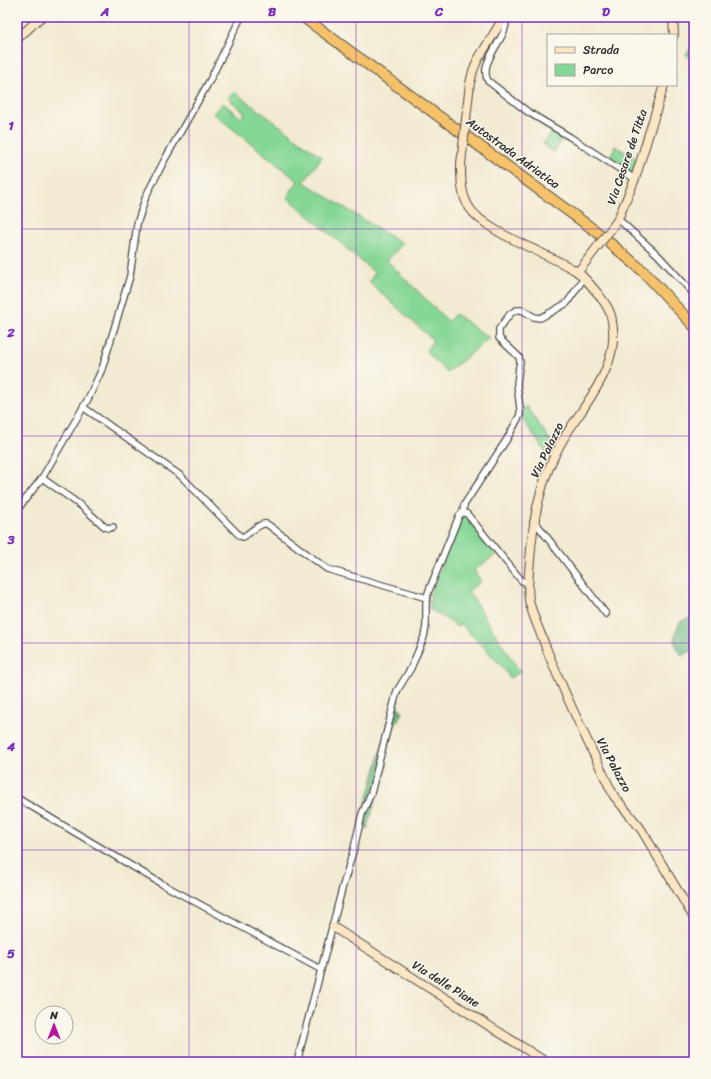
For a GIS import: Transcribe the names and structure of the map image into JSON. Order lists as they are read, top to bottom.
{
  "streets": {
    "highway": ["Autostrada Adriatica"],
    "street": ["Via Cesare de Titta", "Via Palazzo", "Via delle Piane"]
  },
  "crossings": [
    ["Via Cesare de Titta", "Via Palazzo"]
  ],
  "legend": ["Strada", "Parco"],
  "north": "top",
  "grid": {
    "columns": [
      "A",
      "B",
      "C",
      "D"
    ],
    "rows": [
      "1",
      "2",
      "3",
      "4",
      "5"
    ]
  }
}
